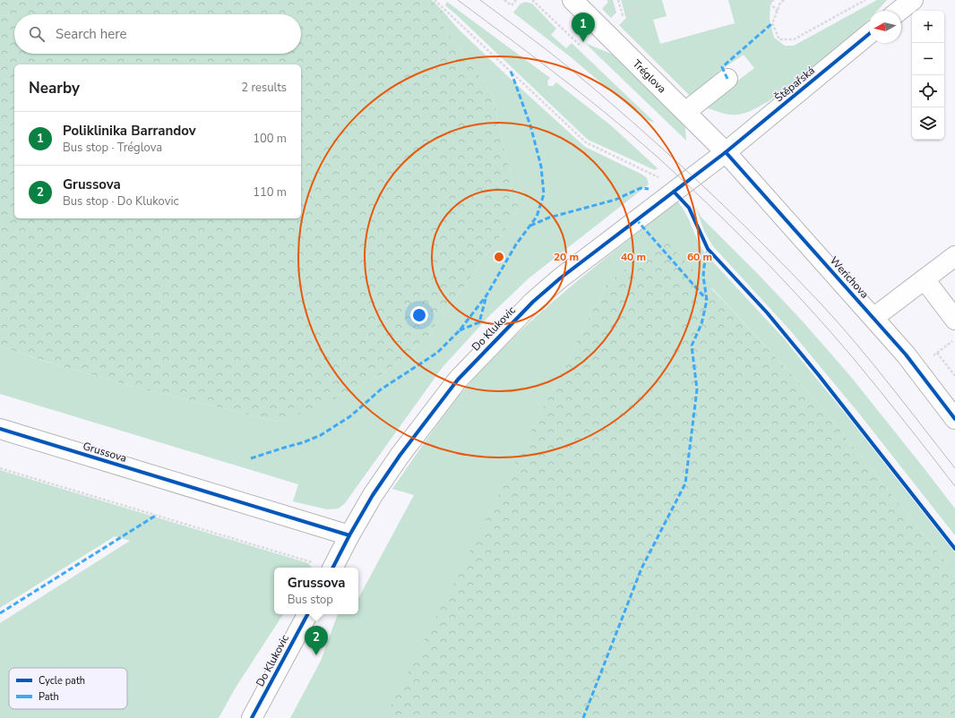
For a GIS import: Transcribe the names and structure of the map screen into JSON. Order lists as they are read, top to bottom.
{
  "streets": {
    "street": [
      "Tréglova",
      "Štěpařská",
      "Werichova",
      "Do Klukovic",
      "Grussova"
    ]
  },
  "crossings": [
    ["Tréglova", "Štěpařská"],
    ["Tréglova", "Werichova"],
    ["Tréglova", "Do Klukovic"],
    ["Štěpařská", "Werichova"],
    ["Štěpařská", "Do Klukovic"],
    ["Werichova", "Do Klukovic"],
    ["Do Klukovic", "Grussova"]
  ],
  "legend": ["Cycle path", "Path"],
  "north": "left",
  "page": {
    "map_buttons": ["+", "−"],
    "pins": ["1", "2"],
    "search": "Search here",
    "heading": ["Nearby", "2 results"],
    "list": [
      {
        "mark": "1",
        "name": "Poliklinika Barrandov",
        "note": "Bus stop · Tréglova",
        "value": "100 m"
      },
      {
        "mark": "2",
        "name": "Grussova",
        "note": "Bus stop · Do Klukovic",
        "value": "110 m"
      }
    ],
    "popup": ["Grussova", "Bus stop"]
  },
  "rings": ["20 m", "40 m", "60 m"]
}
